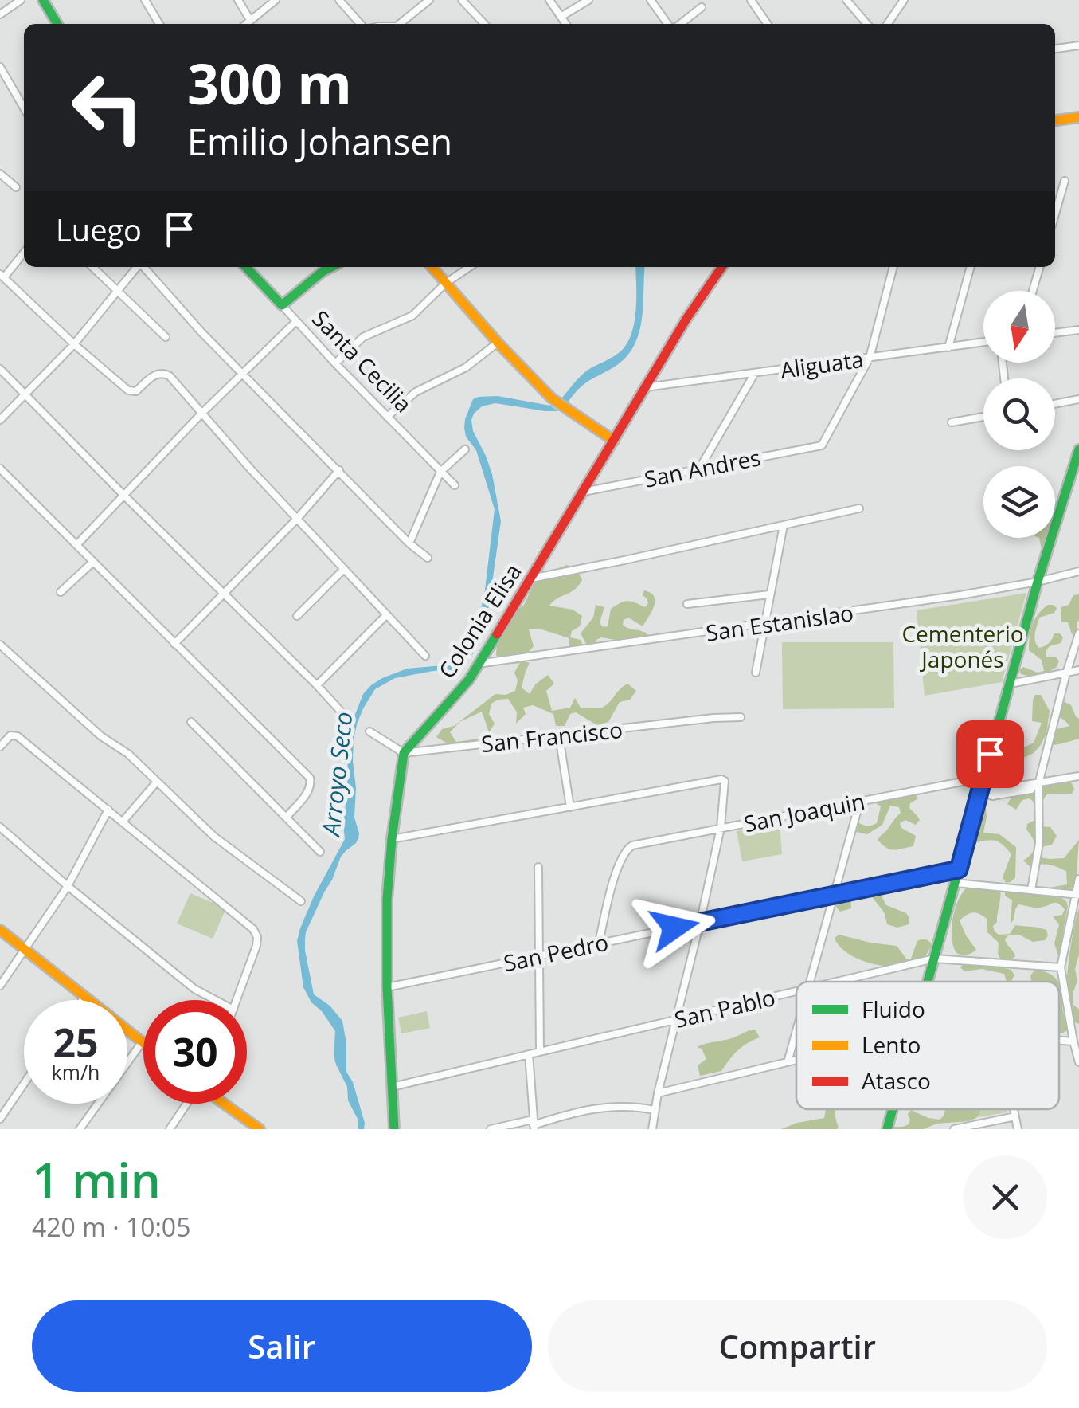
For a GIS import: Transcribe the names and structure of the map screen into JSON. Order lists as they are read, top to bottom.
{
  "streets": {
    "street": [
      "Santa Cecilia",
      "Aliguata",
      "San Andres",
      "Colonia Elisa",
      "San Estanislao",
      "San Francisco",
      "San Joaquin",
      "San Pedro",
      "San Pablo"
    ]
  },
  "crossings": [
    ["Aliguata", "San Andres"],
    ["Aliguata", "Colonia Elisa"],
    ["San Andres", "Colonia Elisa"],
    ["Colonia Elisa", "San Estanislao"],
    ["Colonia Elisa", "San Francisco"],
    ["San Joaquin", "San Pedro"]
  ],
  "water": ["Arroyo Seco"],
  "parks": ["Cementerio Japonés"],
  "legend": ["Fluido", "Lento", "Atasco"],
  "north": "bottom",
  "page": {
    "turn": ["300 m", "Emilio Johansen"],
    "then": "Luego",
    "speed": "25 km/h",
    "limit": "30",
    "heading": ["1 min", "420 m · 10:05"],
    "buttons": ["Salir", "Compartir"]
  }
}
